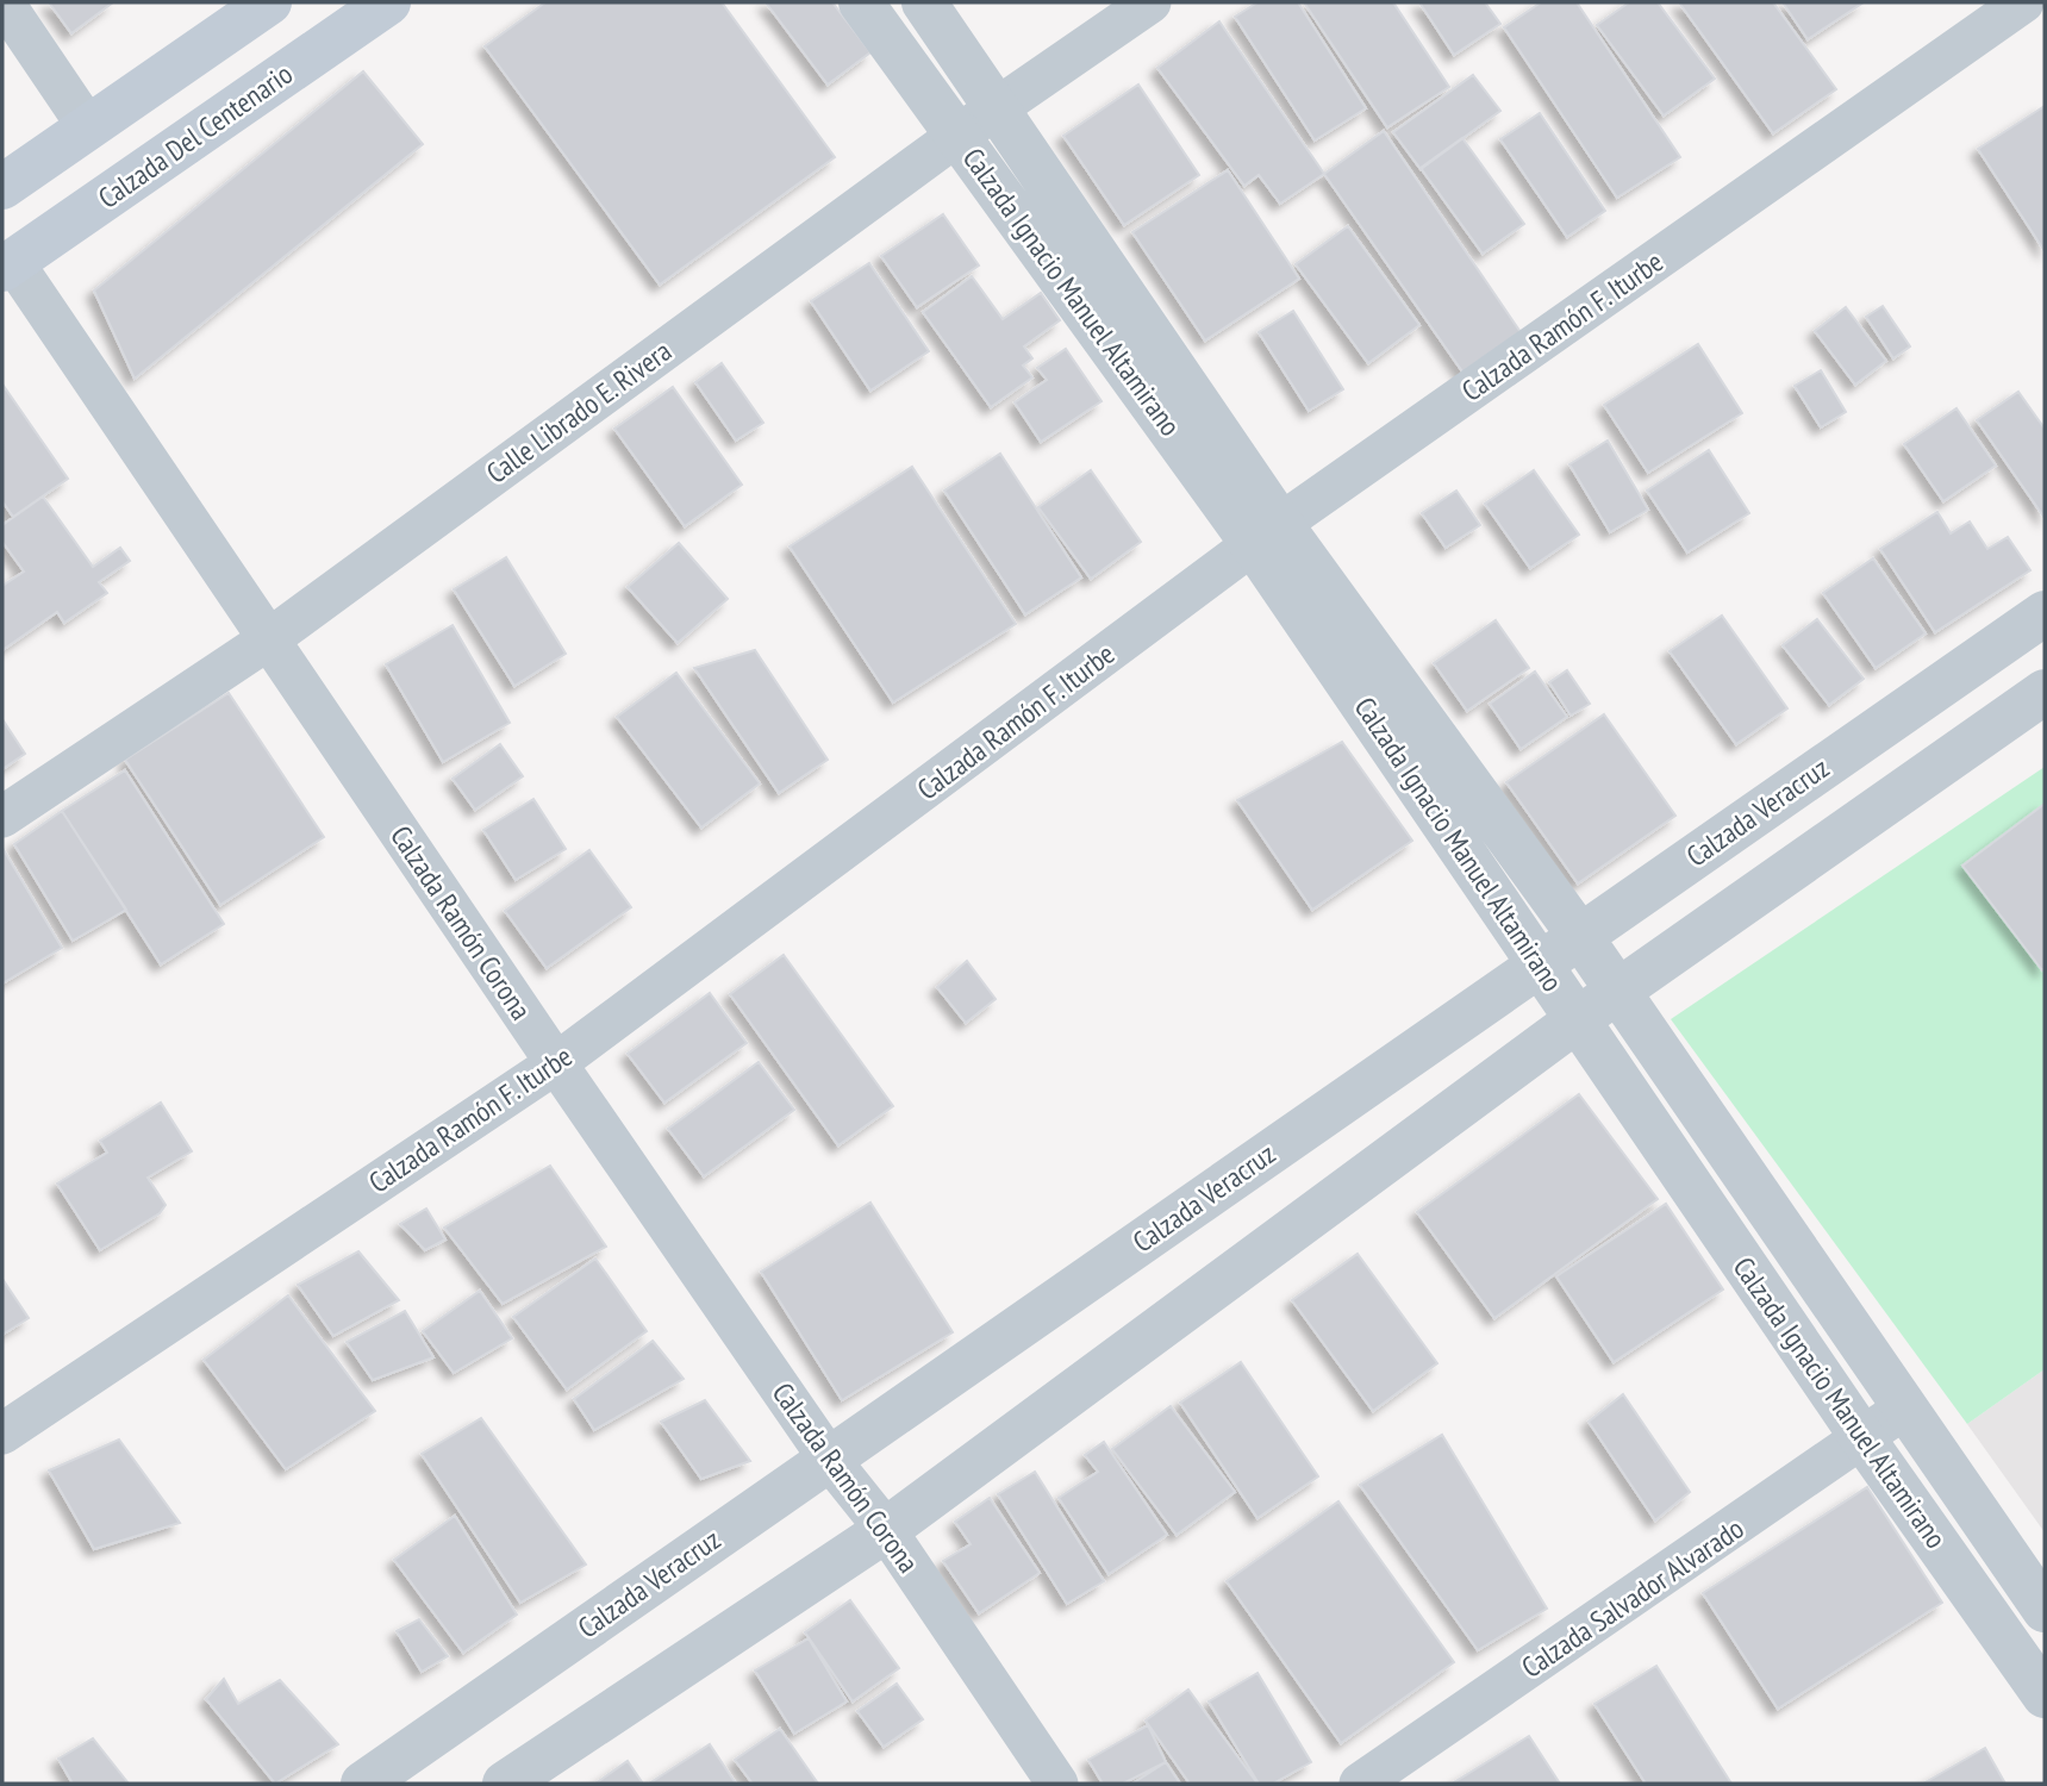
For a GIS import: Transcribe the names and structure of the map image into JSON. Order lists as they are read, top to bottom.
{
  "streets": {
    "main road": ["Calzada Del Centenario"],
    "street": [
      "Calzada Ignacio Manuel Altamirano",
      "Calzada Ramón F. Iturbe",
      "Calle Librado E. Rivera",
      "Calzada Veracruz",
      "Calzada Ramón Corona",
      "Calzada Salvador Alvarado"
    ]
  },
  "crossings": [
    ["Calzada Del Centenario", "Calzada Ramón Corona"],
    ["Calzada Ignacio Manuel Altamirano", "Calzada Ramón F. Iturbe"],
    ["Calzada Ignacio Manuel Altamirano", "Calle Librado E. Rivera"],
    ["Calzada Ignacio Manuel Altamirano", "Calzada Veracruz"],
    ["Calzada Ignacio Manuel Altamirano", "Calzada Salvador Alvarado"],
    ["Calzada Ramón F. Iturbe", "Calzada Ramón Corona"],
    ["Calle Librado E. Rivera", "Calzada Ramón Corona"],
    ["Calzada Veracruz", "Calzada Ramón Corona"]
  ]
}
